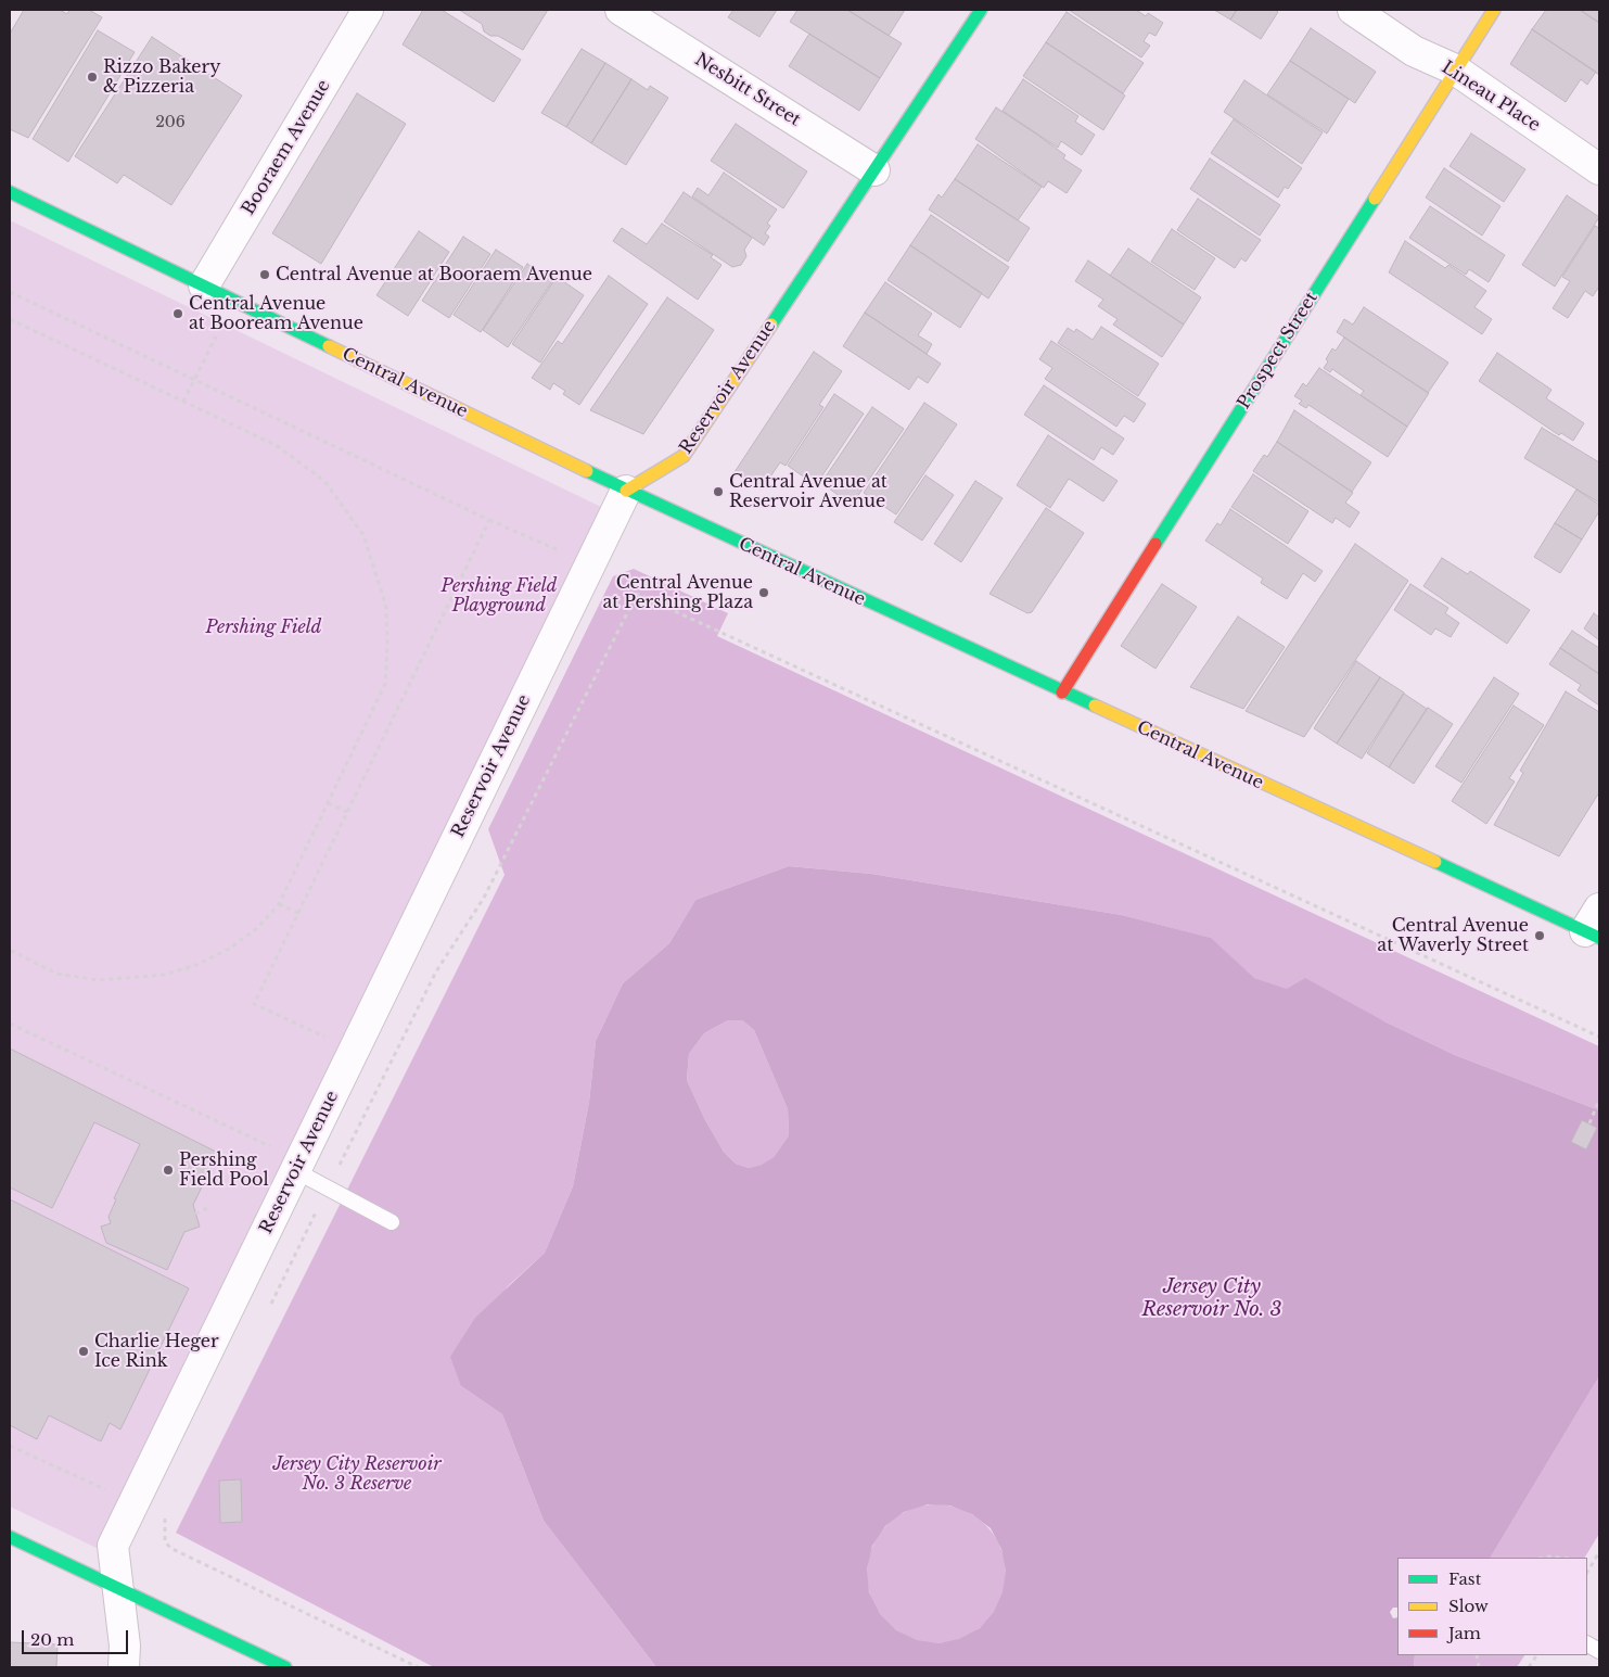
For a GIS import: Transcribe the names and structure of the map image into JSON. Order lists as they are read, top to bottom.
{
  "streets": {
    "main road": ["Prospect Street", "Central Avenue", "Reservoir Avenue"],
    "street": ["Nesbitt Street", "Lineau Place", "Booraem Avenue"]
  },
  "crossings": [
    ["Nesbitt Street", "Reservoir Avenue"],
    ["Lineau Place", "Prospect Street"],
    ["Booraem Avenue", "Central Avenue"],
    ["Prospect Street", "Central Avenue"],
    ["Central Avenue", "Reservoir Avenue"]
  ],
  "water": ["Jersey City Reservoir No. 3"],
  "parks": ["Pershing Field Playground", "Pershing Field", "Jersey City Reservoir No. 3 Reserve"],
  "places": [
    "Rizzo Bakery & Pizzeria",
    "Central Avenue at Booraem Avenue",
    "Central Avenue at Booream Avenue",
    "Central Avenue at Reservoir Avenue",
    "Central Avenue at Pershing Plaza",
    "Central Avenue at Waverly Street",
    "Pershing Field Pool",
    "Charlie Heger Ice Rink"
  ],
  "house_numbers": ["206"],
  "legend": ["Fast", "Slow", "Jam"],
  "scale_bar": "20 m"
}
